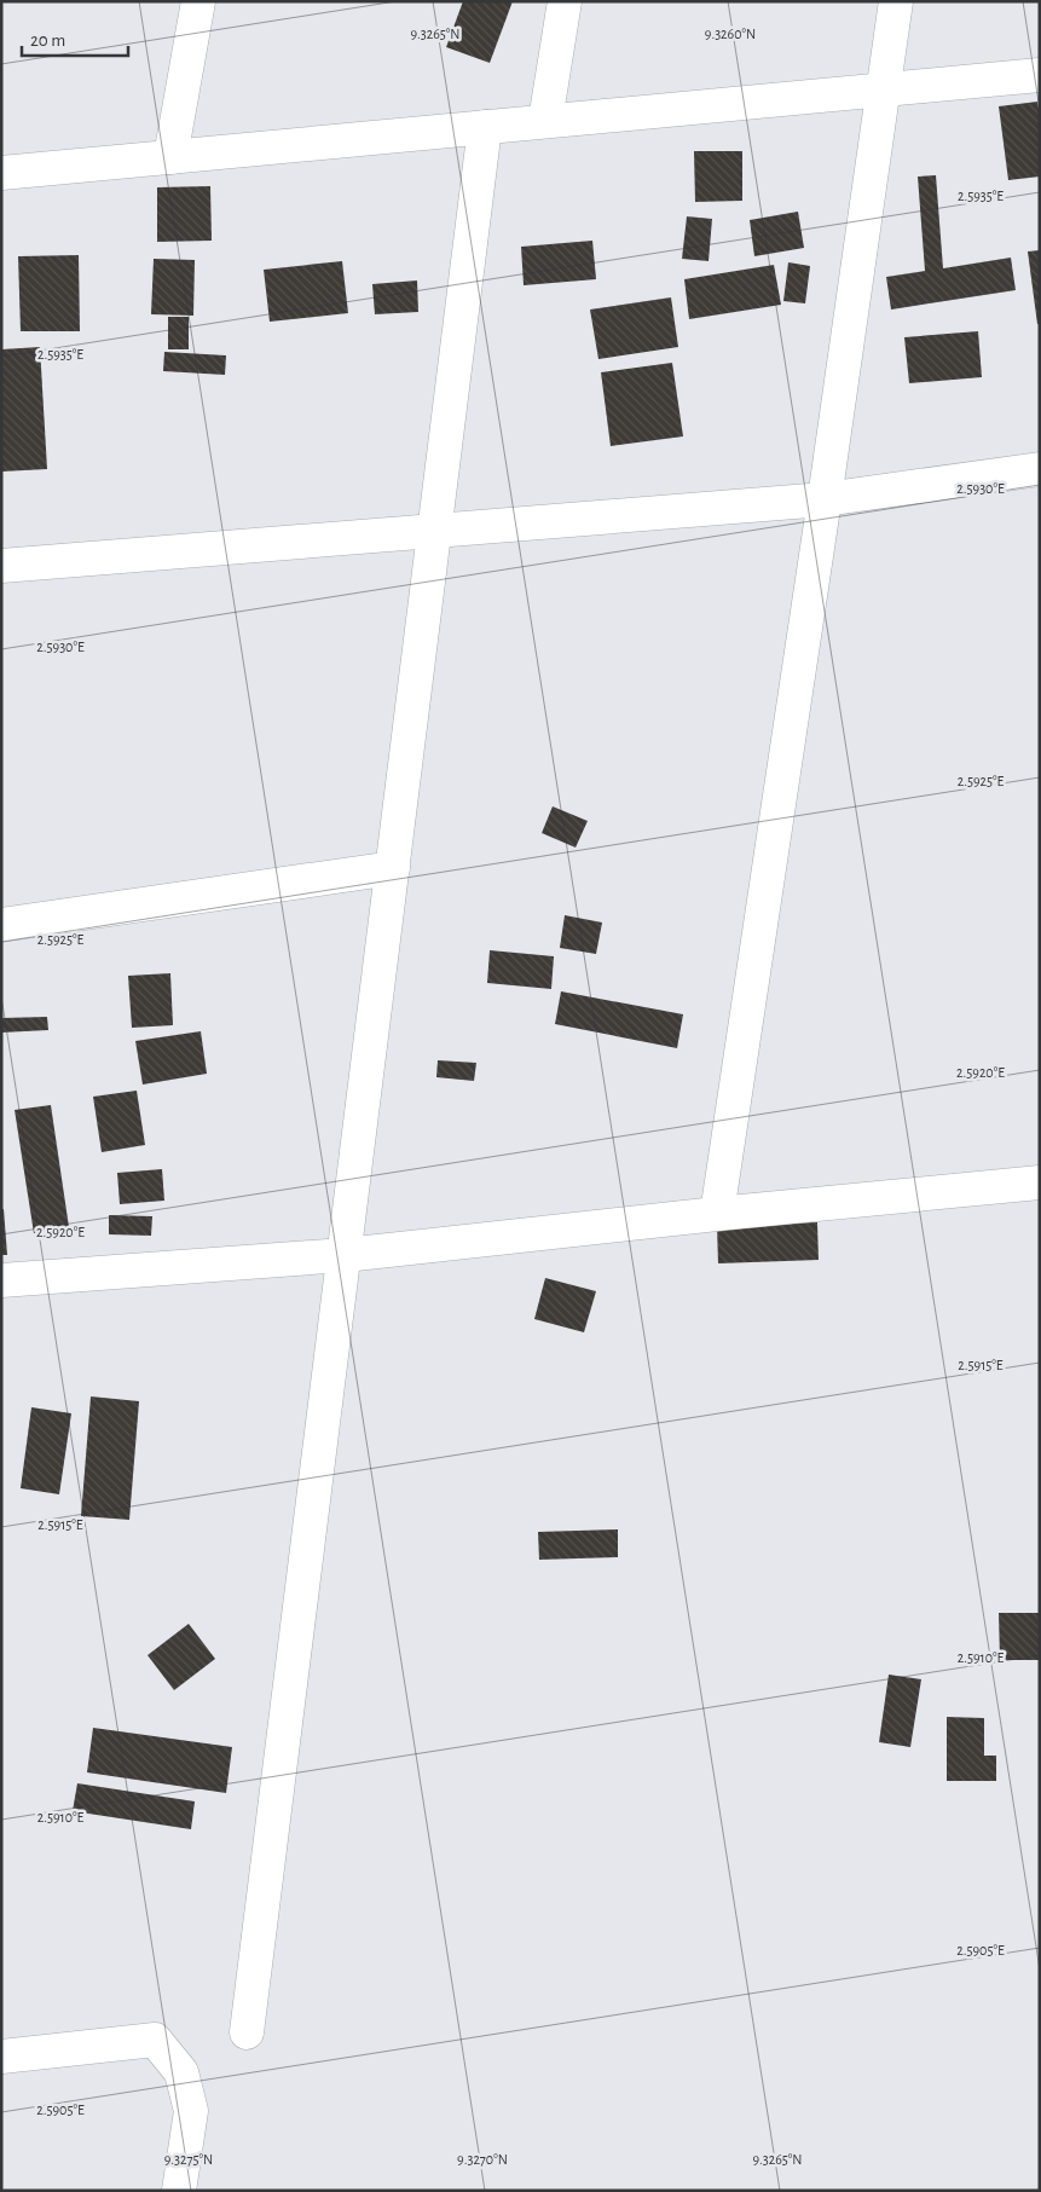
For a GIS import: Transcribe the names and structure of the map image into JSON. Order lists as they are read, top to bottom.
{
  "scale_bar": "20 m",
  "coordinates": [
    "9.3265°N",
    "9.3260°N",
    "2.5935°E",
    "2.5930°E",
    "2.5925°E",
    "2.5920°E",
    "2.5915°E",
    "2.5910°E",
    "2.5905°E",
    "9.3275°N",
    "9.3270°N"
  ]
}
